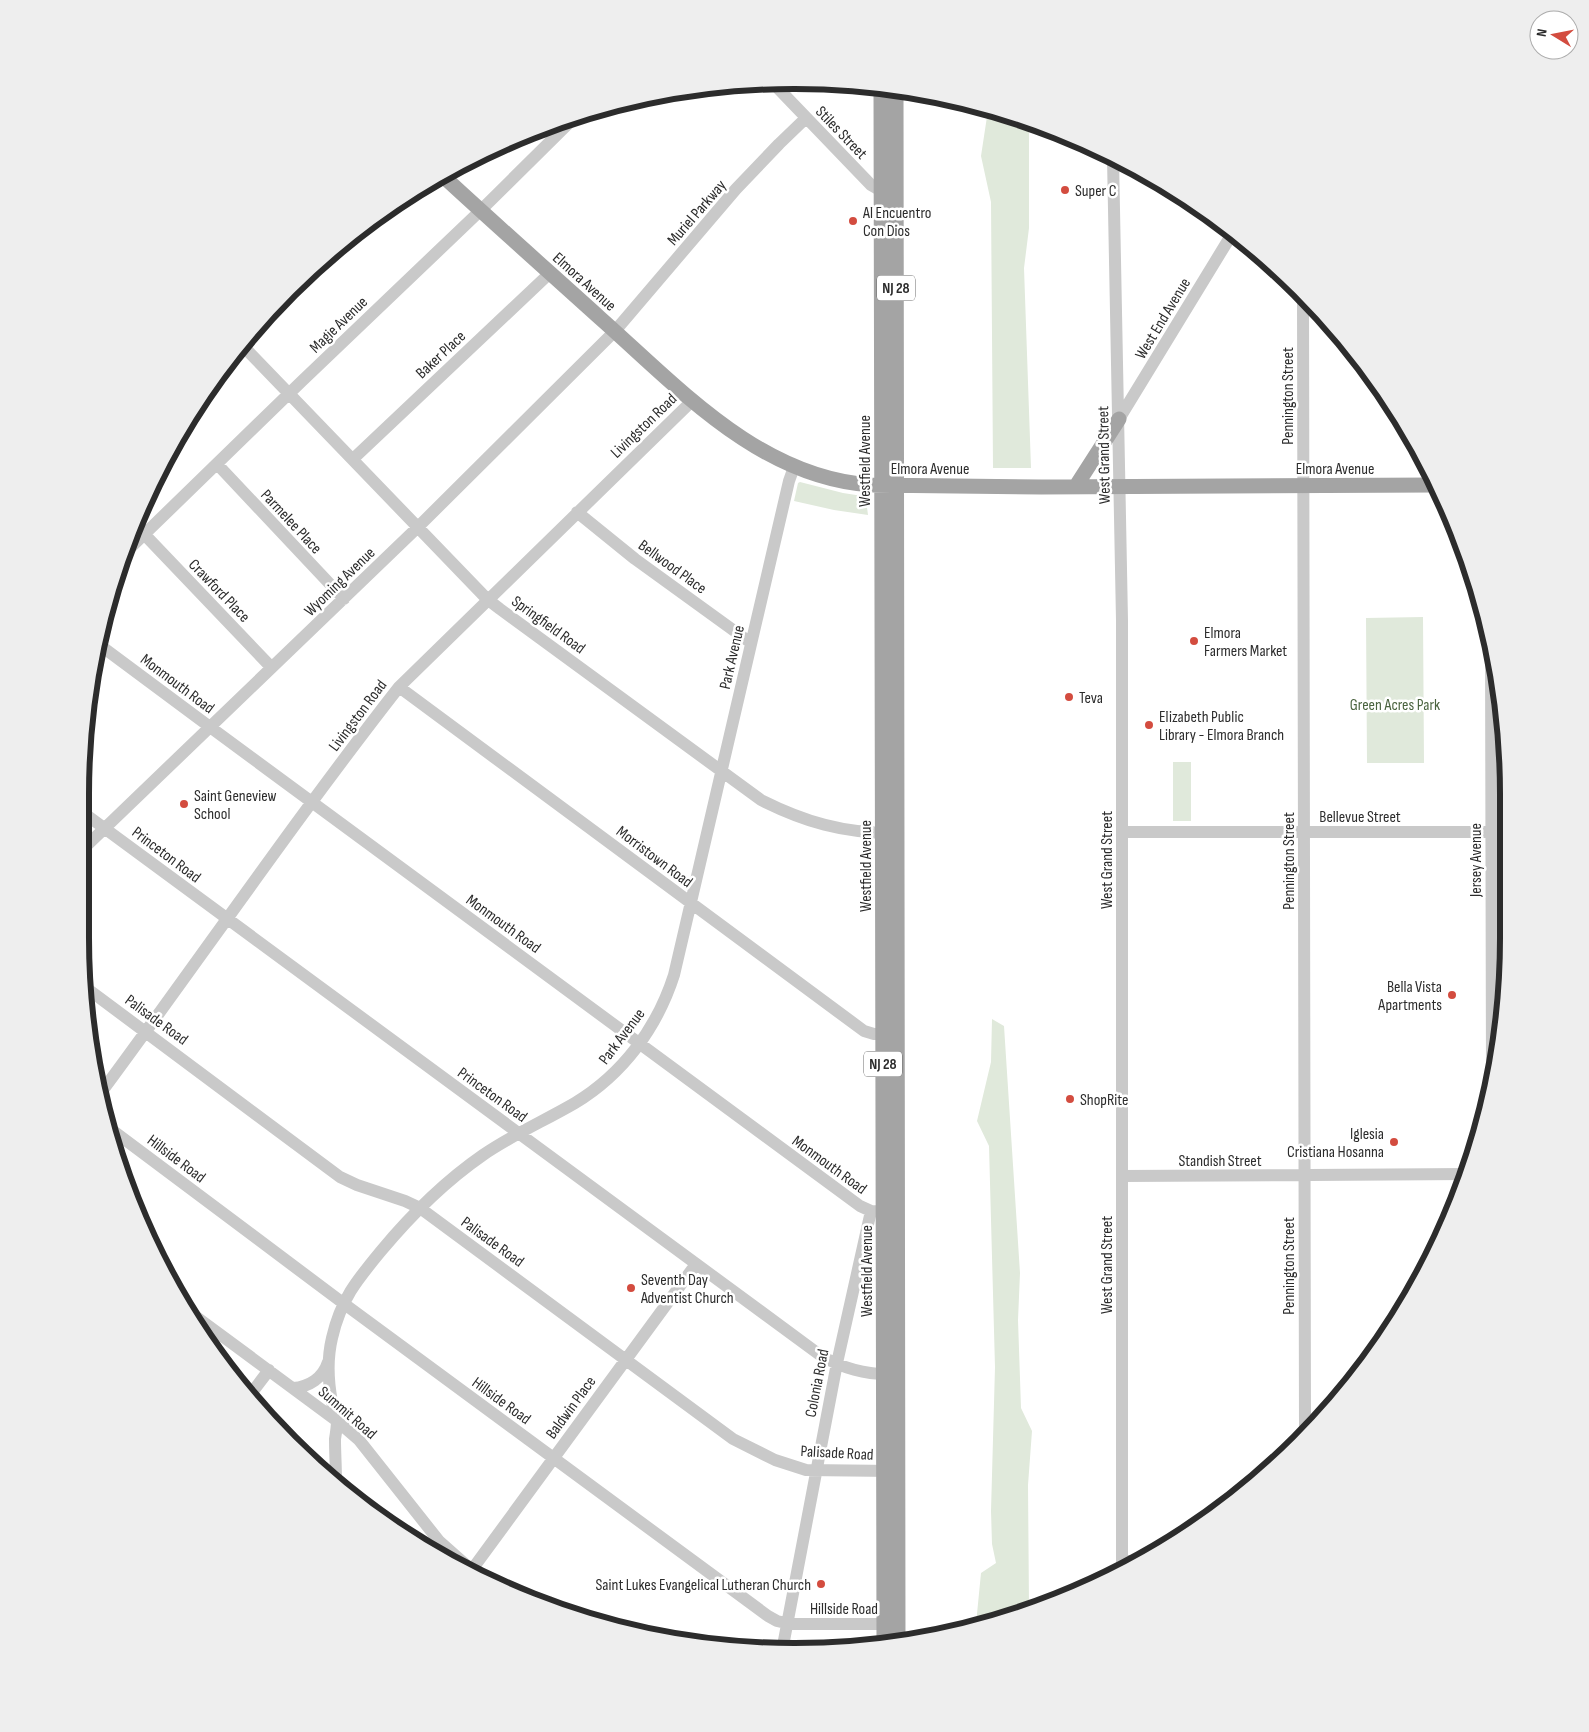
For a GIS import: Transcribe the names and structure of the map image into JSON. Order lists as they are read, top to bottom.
{
  "streets": {
    "main road": ["Elmora Avenue", "NJ 28", "Westfield Avenue"],
    "street": [
      "Stiles Street",
      "Muriel Parkway",
      "West End Avenue",
      "Magie Avenue",
      "Baker Place",
      "Pennington Street",
      "Livingston Road",
      "West Grand Street",
      "Parmelee Place",
      "Bellwood Place",
      "Wyoming Avenue",
      "Crawford Place",
      "Springfield Road",
      "Park Avenue",
      "Monmouth Road",
      "Bellevue Street",
      "Princeton Road",
      "Morristown Road",
      "Jersey Avenue",
      "Palisade Road",
      "Hillside Road",
      "Standish Street",
      "Colonia Road",
      "Baldwin Place",
      "Summit Road"
    ]
  },
  "crossings": [
    ["Stiles Street", "Muriel Parkway"],
    ["Stiles Street", "Westfield Avenue"],
    ["Muriel Parkway", "Elmora Avenue"],
    ["Muriel Parkway", "Wyoming Avenue"],
    ["Elmora Avenue", "Magie Avenue"],
    ["Elmora Avenue", "Baker Place"],
    ["Elmora Avenue", "Pennington Street"],
    ["Elmora Avenue", "Livingston Road"],
    ["Elmora Avenue", "West Grand Street"],
    ["Elmora Avenue", "Westfield Avenue"],
    ["Elmora Avenue", "Wyoming Avenue"],
    ["Elmora Avenue", "Park Avenue"],
    ["West End Avenue", "West Grand Street"],
    ["Magie Avenue", "Parmelee Place"],
    ["Magie Avenue", "Crawford Place"],
    ["Magie Avenue", "Springfield Road"],
    ["Baker Place", "Springfield Road"],
    ["Pennington Street", "Bellevue Street"],
    ["Pennington Street", "Standish Street"],
    ["Livingston Road", "Bellwood Place"],
    ["Livingston Road", "Springfield Road"],
    ["Livingston Road", "Monmouth Road"],
    ["Livingston Road", "Princeton Road"],
    ["Livingston Road", "Morristown Road"],
    ["Livingston Road", "Palisade Road"],
    ["West Grand Street", "Bellevue Street"],
    ["West Grand Street", "Standish Street"],
    ["Westfield Avenue", "Springfield Road"],
    ["Westfield Avenue", "Monmouth Road"],
    ["Westfield Avenue", "Princeton Road"],
    ["Westfield Avenue", "Morristown Road"],
    ["Westfield Avenue", "Palisade Road"],
    ["Westfield Avenue", "Hillside Road"],
    ["Westfield Avenue", "Colonia Road"],
    ["Parmelee Place", "Wyoming Avenue"],
    ["Bellwood Place", "Park Avenue"],
    ["Wyoming Avenue", "Crawford Place"],
    ["Wyoming Avenue", "Springfield Road"],
    ["Wyoming Avenue", "Monmouth Road"],
    ["Wyoming Avenue", "Princeton Road"],
    ["Springfield Road", "Park Avenue"],
    ["Park Avenue", "Monmouth Road"],
    ["Park Avenue", "Princeton Road"],
    ["Park Avenue", "Morristown Road"],
    ["Park Avenue", "Palisade Road"],
    ["Park Avenue", "Hillside Road"],
    ["Park Avenue", "Summit Road"],
    ["Monmouth Road", "Colonia Road"],
    ["Bellevue Street", "Jersey Avenue"],
    ["Princeton Road", "Colonia Road"],
    ["Princeton Road", "Baldwin Place"],
    ["Palisade Road", "Colonia Road"],
    ["Palisade Road", "Baldwin Place"],
    ["Hillside Road", "Colonia Road"],
    ["Hillside Road", "Baldwin Place"]
  ],
  "parks": ["Green Acres Park"],
  "places": [
    "Super C",
    "Al Encuentro Con Dios",
    "Elmora Farmers Market",
    "Teva",
    "Elizabeth Public Library - Elmora Branch",
    "Saint Geneview School",
    "Bella Vista Apartments",
    "ShopRite",
    "Iglesia Cristiana Hosanna",
    "Seventh Day Adventist Church",
    "Saint Lukes Evangelical Lutheran Church"
  ],
  "north": "left"
}
